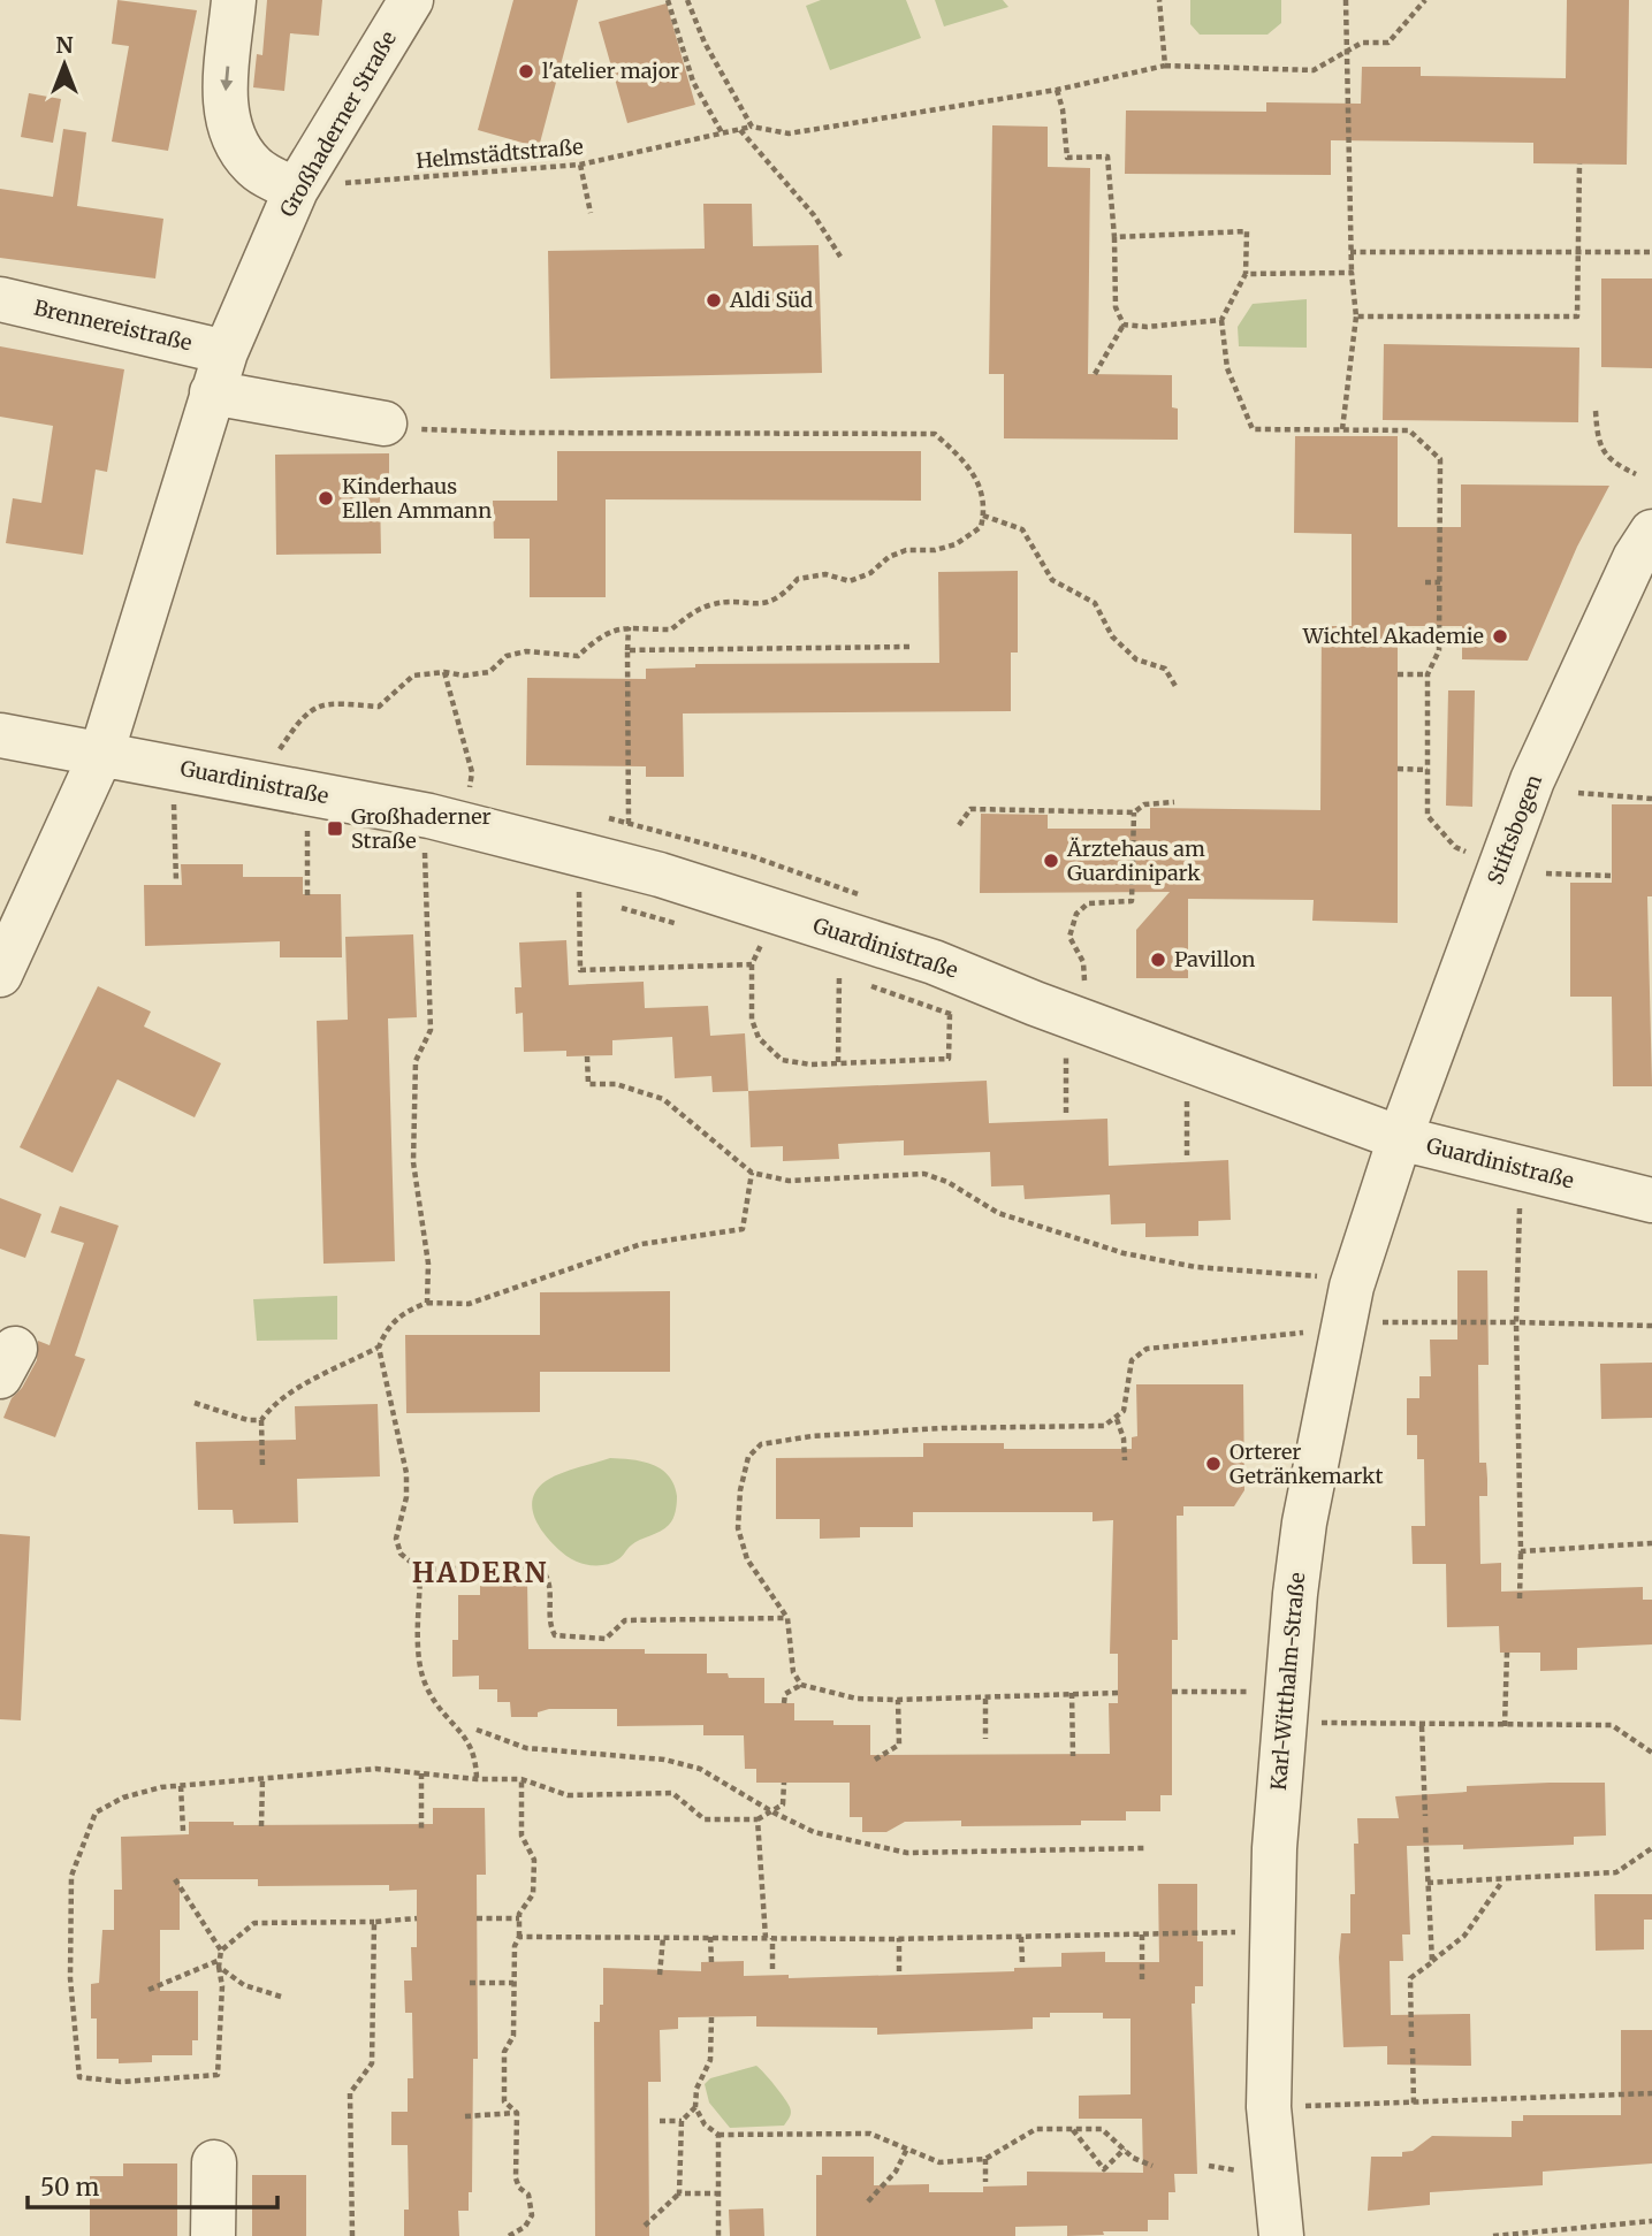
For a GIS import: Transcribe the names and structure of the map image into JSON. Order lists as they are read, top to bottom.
{
  "streets": {
    "street": [
      "Großhaderner Straße",
      "Brennereistraße",
      "Guardinistraße",
      "Stiftsbogen",
      "Karl-Witthalm-Straße"
    ],
    "path": ["Helmstädtstraße"]
  },
  "crossings": [
    ["Großhaderner Straße", "Helmstädtstraße"],
    ["Großhaderner Straße", "Brennereistraße"],
    ["Großhaderner Straße", "Guardinistraße"],
    ["Guardinistraße", "Stiftsbogen"],
    ["Guardinistraße", "Karl-Witthalm-Straße"],
    ["Stiftsbogen", "Karl-Witthalm-Straße"]
  ],
  "districts": ["HADERN"],
  "places": {
    "other": [
      "l'atelier major",
      "Aldi Süd",
      "Kinderhaus Ellen Ammann",
      "Wichtel Akademie",
      "Ärztehaus am Guardinipark",
      "Pavillon",
      "Orterer Getränkemarkt"
    ],
    "transit": ["Großhaderner Straße"]
  },
  "scale_bar": "50 m",
  "north": "top"
}
